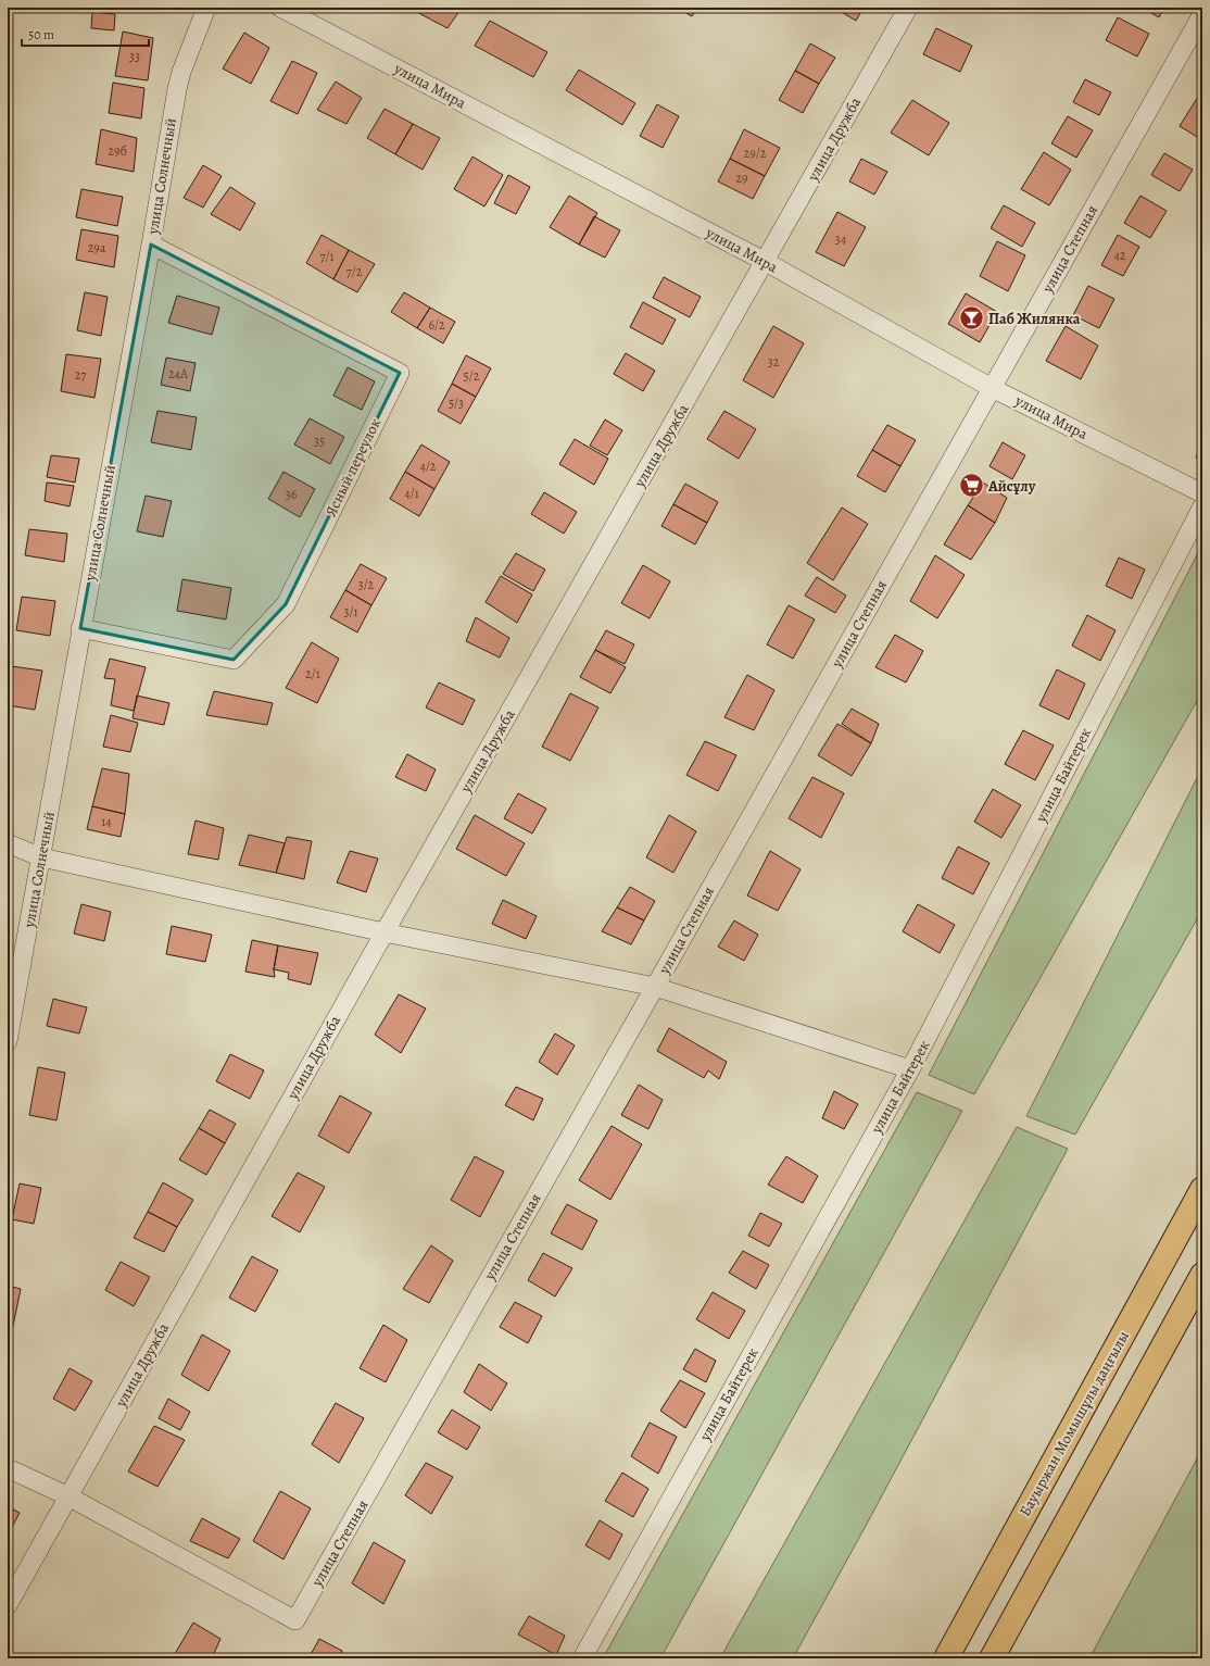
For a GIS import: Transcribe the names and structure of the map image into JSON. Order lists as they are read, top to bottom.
{
  "streets": {
    "main road": ["Бауыржан Момышұлы даңғылы"],
    "street": [
      "улица Мира",
      "улица Дружба",
      "улица Солнечный",
      "улица Степная",
      "Ясный переулок",
      "улица Байтерек"
    ]
  },
  "crossings": [
    ["улица Мира", "улица Дружба"],
    ["улица Мира", "улица Степная"],
    ["улица Дружба", "улица Степная"],
    ["улица Солнечный", "Ясный переулок"]
  ],
  "places": {
    "bar": ["Паб Жилянка"],
    "supermarket": ["Айсұлу"]
  },
  "house_numbers": [
    "33",
    "29б",
    "29/2",
    "29",
    "34",
    "29а",
    "42",
    "7/1",
    "7/2",
    "6/2",
    "32",
    "24А",
    "27",
    "5/2",
    "5/3",
    "35",
    "4/2",
    "4/1",
    "36",
    "3/2",
    "3/1",
    "2/1",
    "14"
  ],
  "scale_bar": "50 m"
}
